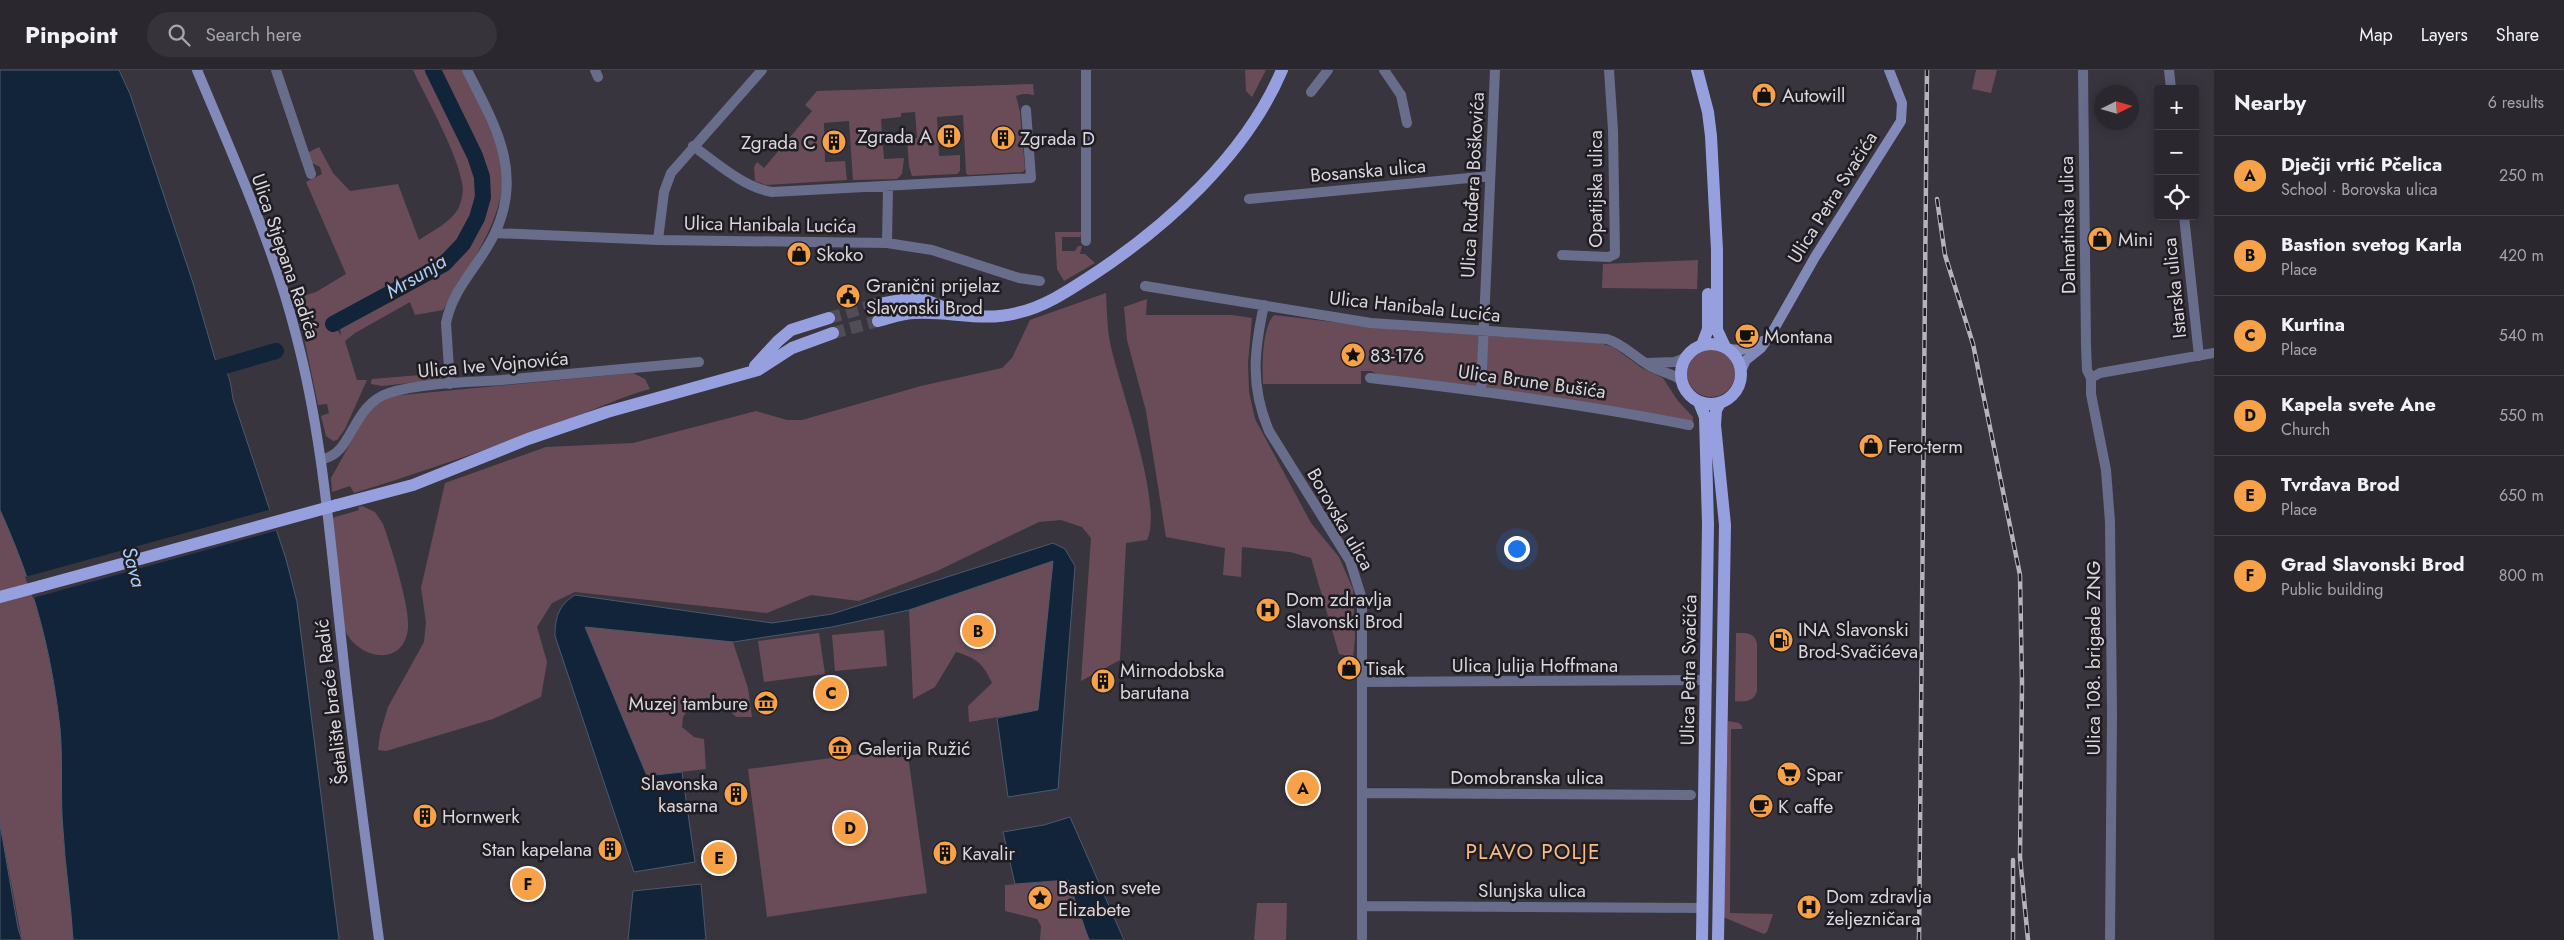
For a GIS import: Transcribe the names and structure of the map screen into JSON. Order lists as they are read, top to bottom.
{
  "streets": {
    "main road": ["Ulica Petra Svačića", "Ulica Stjepana Radića", "Šetalište braće Radić"],
    "street": [
      "Bosanska ulica",
      "Ulica Ruđera Boškovića",
      "Opatijska ulica",
      "Ulica Hanibala Lucića",
      "Dalmatinska ulica",
      "Istarska ulica",
      "Ulica Ive Vojnovića",
      "Ulica Brune Bušića",
      "Borovska ulica",
      "Ulica 108. brigade ZNG",
      "Ulica Julija Hoffmana",
      "Domobranska ulica",
      "Slunjska ulica"
    ]
  },
  "crossings": [
    ["Bosanska ulica", "Ulica Ruđera Boškovića"],
    ["Ulica Ruđera Boškovića", "Ulica Hanibala Lucića"],
    ["Ulica Ruđera Boškovića", "Ulica Brune Bušića"],
    ["Ulica Petra Svačića", "Ulica Hanibala Lucića"],
    ["Ulica Petra Svačića", "Ulica Julija Hoffmana"],
    ["Ulica Petra Svačića", "Slunjska ulica"],
    ["Ulica Hanibala Lucića", "Borovska ulica"],
    ["Dalmatinska ulica", "Ulica 108. brigade ZNG"],
    ["Ulica Stjepana Radića", "Ulica Ive Vojnovića"],
    ["Ulica Stjepana Radića", "Šetalište braće Radić"],
    ["Ulica Ive Vojnovića", "Šetalište braće Radić"],
    ["Borovska ulica", "Ulica Julija Hoffmana"],
    ["Borovska ulica", "Domobranska ulica"],
    ["Borovska ulica", "Slunjska ulica"]
  ],
  "districts": ["PLAVO POLJE"],
  "water": ["Mrsunja", "Sava"],
  "places": {
    "shop": [
      "Autowill",
      "Mini",
      "Skoko",
      "Fero-term",
      "Tisak"
    ],
    "building": [
      "Zgrada A",
      "Zgrada D",
      "Zgrada C",
      "Mirnodobska barutana",
      "Slavonska kasarna",
      "Hornwerk",
      "Stan kapelana",
      "Kavalir"
    ],
    "public building": ["Granični prijelaz Slavonski Brod"],
    "cafe": ["Montana", "K caffe"],
    "place": ["83-176", "Bastion svete Elizabete"],
    "hospital": ["Dom zdravlja Slavonski Brod", "Dom zdravlja željezničara"],
    "fuel station": ["INA Slavonski Brod-Svačićeva"],
    "museum": ["Muzej tambure", "Galerija Ružić"],
    "supermarket": ["Spar"]
  },
  "north": "right",
  "page": {
    "header": "Pinpoint",
    "search": "Search here",
    "nav": ["Map", "Layers", "Share"],
    "heading": ["Nearby", "6 results"],
    "map_buttons": ["+", "−"],
    "list": [
      {
        "mark": "A",
        "name": "Dječji vrtić Pčelica",
        "note": "School · Borovska ulica",
        "value": "250 m"
      },
      {
        "mark": "B",
        "name": "Bastion svetog Karla",
        "note": "Place",
        "value": "420 m"
      },
      {
        "mark": "C",
        "name": "Kurtina",
        "note": "Place",
        "value": "540 m"
      },
      {
        "mark": "D",
        "name": "Kapela svete Ane",
        "note": "Church",
        "value": "550 m"
      },
      {
        "mark": "E",
        "name": "Tvrđava Brod",
        "note": "Place",
        "value": "650 m"
      },
      {
        "mark": "F",
        "name": "Grad Slavonski Brod",
        "note": "Public building",
        "value": "800 m"
      }
    ],
    "pins": [
      "B",
      "C",
      "A",
      "D",
      "E",
      "F"
    ]
  }
}
